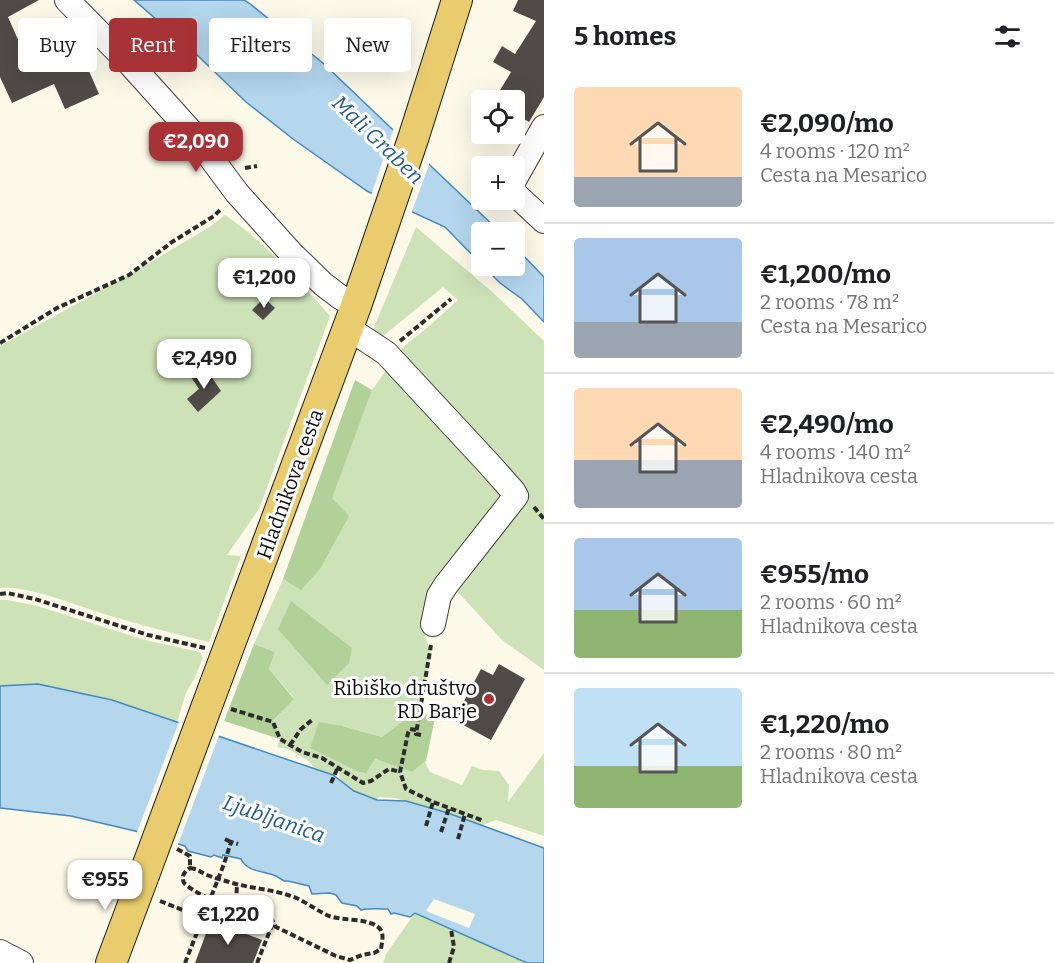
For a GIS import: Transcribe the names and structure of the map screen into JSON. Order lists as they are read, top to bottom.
{
  "streets": {
    "main road": ["Hladnikova cesta"]
  },
  "water": ["Mali Graben", "Ljubljanica"],
  "places": ["Ribiško društvo RD Barje"],
  "page": {
    "heading": "5 homes",
    "chip": [
      "Buy",
      "Rent",
      "Filters",
      "New"
    ],
    "list": [
      {
        "name": "€2,090/mo",
        "note": "4 rooms · 120 m² · Cesta na Mesarico"
      },
      {
        "name": "€1,200/mo",
        "note": "2 rooms · 78 m² · Cesta na Mesarico"
      },
      {
        "name": "€2,490/mo",
        "note": "4 rooms · 140 m² · Hladnikova cesta"
      },
      {
        "name": "€955/mo",
        "note": "2 rooms · 60 m² · Hladnikova cesta"
      },
      {
        "name": "€1,220/mo",
        "note": "2 rooms · 80 m² · Hladnikova cesta"
      }
    ],
    "map_buttons": ["+", "−"],
    "price": [
      "€2,090",
      "€1,200",
      "€2,490",
      "€955",
      "€1,220"
    ]
  }
}
